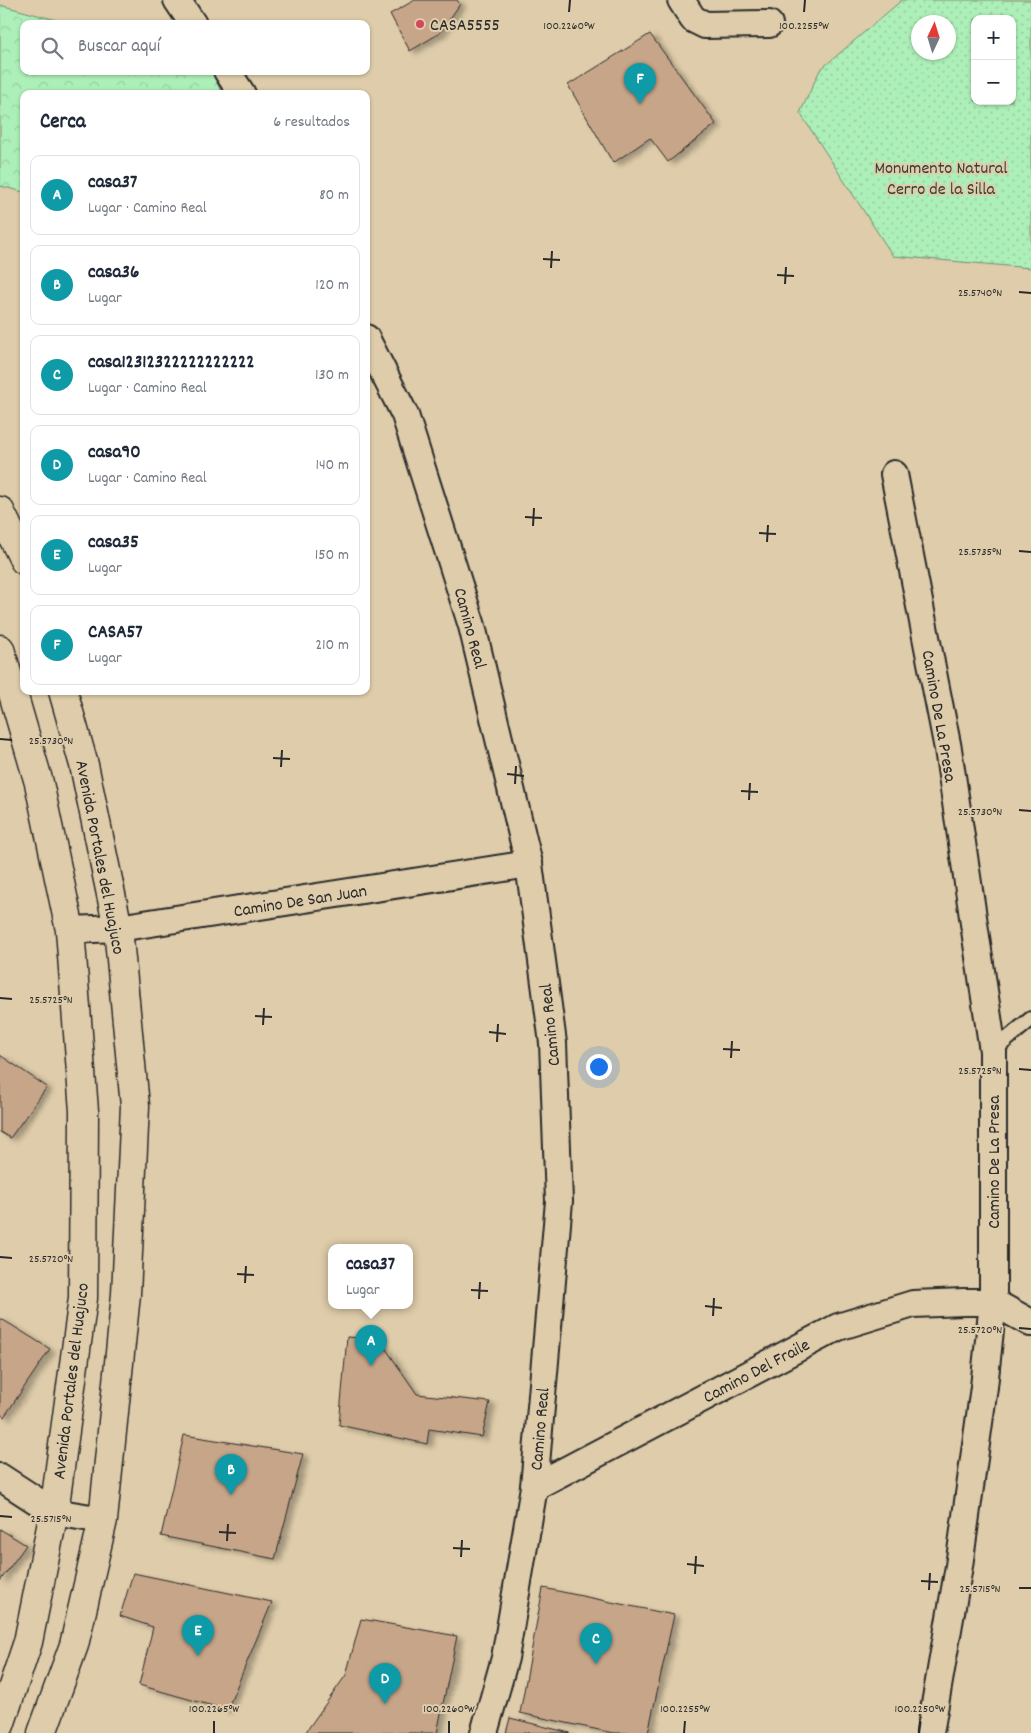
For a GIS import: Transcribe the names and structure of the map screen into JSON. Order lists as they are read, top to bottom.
{
  "streets": {
    "street": [
      "Camino Real",
      "Camino De La Presa",
      "Avenida Portales del Huajuco",
      "Camino De San Juan",
      "Camino Del Fraile"
    ]
  },
  "crossings": [
    ["Camino Real", "Camino De San Juan"],
    ["Camino Real", "Camino Del Fraile"],
    ["Camino De La Presa", "Camino Del Fraile"],
    ["Avenida Portales del Huajuco", "Camino De San Juan"]
  ],
  "parks": ["Monumento Natural Cerro de la Silla"],
  "places": ["CASA5555"],
  "north": "top",
  "page": {
    "map_buttons": ["+", "−"],
    "search": "Buscar aquí",
    "pins": [
      "F",
      "A",
      "B",
      "E",
      "C",
      "D"
    ],
    "heading": ["Cerca", "6 resultados"],
    "list": [
      {
        "mark": "A",
        "name": "casa37",
        "note": "Lugar · Camino Real",
        "value": "80 m"
      },
      {
        "mark": "B",
        "name": "casa36",
        "note": "Lugar",
        "value": "120 m"
      },
      {
        "mark": "C",
        "name": "casa12312322222222222",
        "note": "Lugar · Camino Real",
        "value": "130 m"
      },
      {
        "mark": "D",
        "name": "casa90",
        "note": "Lugar · Camino Real",
        "value": "140 m"
      },
      {
        "mark": "E",
        "name": "casa35",
        "note": "Lugar",
        "value": "150 m"
      },
      {
        "mark": "F",
        "name": "CASA57",
        "note": "Lugar",
        "value": "210 m"
      }
    ],
    "popup": ["casa37", "Lugar"]
  },
  "coordinates": [
    "100.2260°W",
    "100.2255°W",
    "25.5740°N",
    "25.5735°N",
    "25.5730°N",
    "25.5725°N",
    "25.5720°N",
    "25.5715°N",
    "100.2265°W",
    "100.2250°W"
  ]
}
